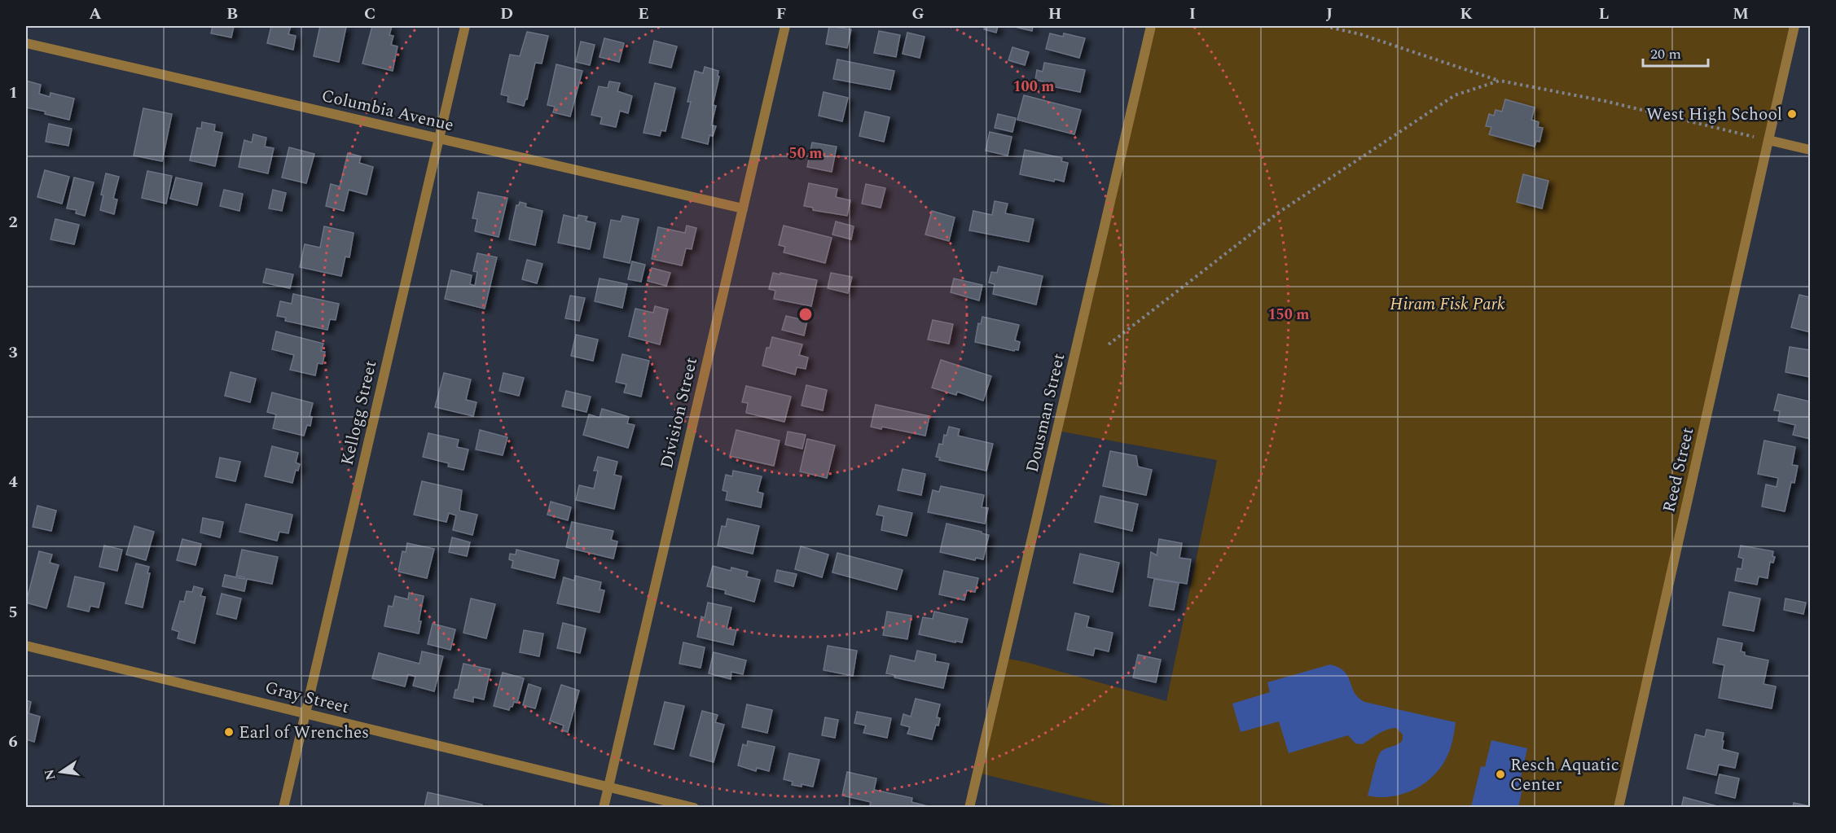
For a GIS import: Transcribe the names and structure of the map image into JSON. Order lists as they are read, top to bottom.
{
  "streets": {
    "street": [
      "Columbia Avenue",
      "Kellogg Street",
      "Division Street",
      "Dousman Street",
      "Reed Street",
      "Gray Street"
    ]
  },
  "crossings": [
    ["Columbia Avenue", "Kellogg Street"],
    ["Columbia Avenue", "Division Street"],
    ["Kellogg Street", "Gray Street"],
    ["Division Street", "Gray Street"]
  ],
  "parks": ["Hiram Fisk Park"],
  "places": ["West High School", "Earl of Wrenches", "Resch Aquatic Center"],
  "scale_bar": "20 m",
  "north": "left",
  "grid": {
    "columns": [
      "A",
      "B",
      "C",
      "D",
      "E",
      "F",
      "G",
      "H",
      "I",
      "J",
      "K",
      "L",
      "M"
    ],
    "rows": [
      "1",
      "2",
      "3",
      "4",
      "5",
      "6"
    ]
  },
  "rings": ["100 m", "50 m", "150 m"]
}
